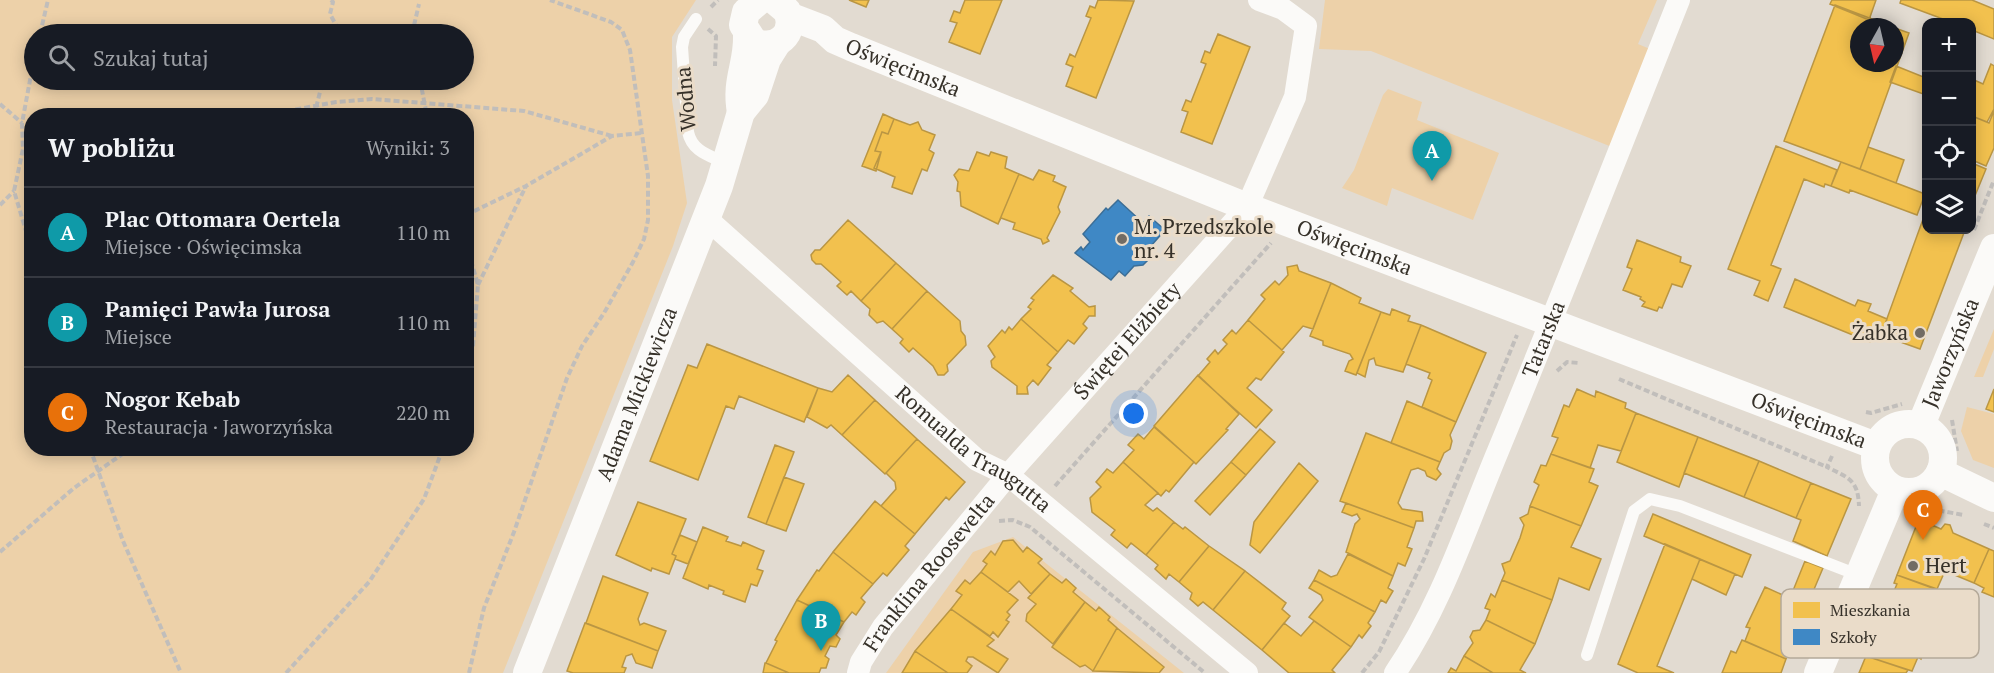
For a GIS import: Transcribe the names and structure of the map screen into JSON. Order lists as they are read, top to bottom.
{
  "streets": {
    "street": [
      "Oświęcimska",
      "Tatarska",
      "Świętej Elżbiety",
      "Jaworzyńska",
      "Adama Mickiewicza",
      "Romualda Traugutta",
      "Franklina Roosevelta"
    ],
    "lane": ["Wodna"]
  },
  "crossings": [
    ["Oświęcimska", "Tatarska"],
    ["Oświęcimska", "Świętej Elżbiety"],
    ["Oświęcimska", "Jaworzyńska"],
    ["Oświęcimska", "Adama Mickiewicza"],
    ["Wodna", "Adama Mickiewicza"],
    ["Świętej Elżbiety", "Romualda Traugutta"],
    ["Świętej Elżbiety", "Franklina Roosevelta"],
    ["Adama Mickiewicza", "Romualda Traugutta"],
    ["Romualda Traugutta", "Franklina Roosevelta"]
  ],
  "places": ["M. Przedszkole nr. 4", "Żabka", "Hert"],
  "legend": ["Mieszkania", "Szkoły"],
  "north": "bottom",
  "page": {
    "map_buttons": ["+", "−"],
    "search": "Szukaj tutaj",
    "heading": ["W pobliżu", "Wyniki: 3"],
    "pins": ["A", "C", "B"],
    "list": [
      {
        "mark": "A",
        "name": "Plac Ottomara Oertela",
        "note": "Miejsce · Oświęcimska",
        "value": "110 m"
      },
      {
        "mark": "B",
        "name": "Pamięci Pawła Jurosa",
        "note": "Miejsce",
        "value": "110 m"
      },
      {
        "mark": "C",
        "name": "Nogor Kebab",
        "note": "Restauracja · Jaworzyńska",
        "value": "220 m"
      }
    ]
  }
}
